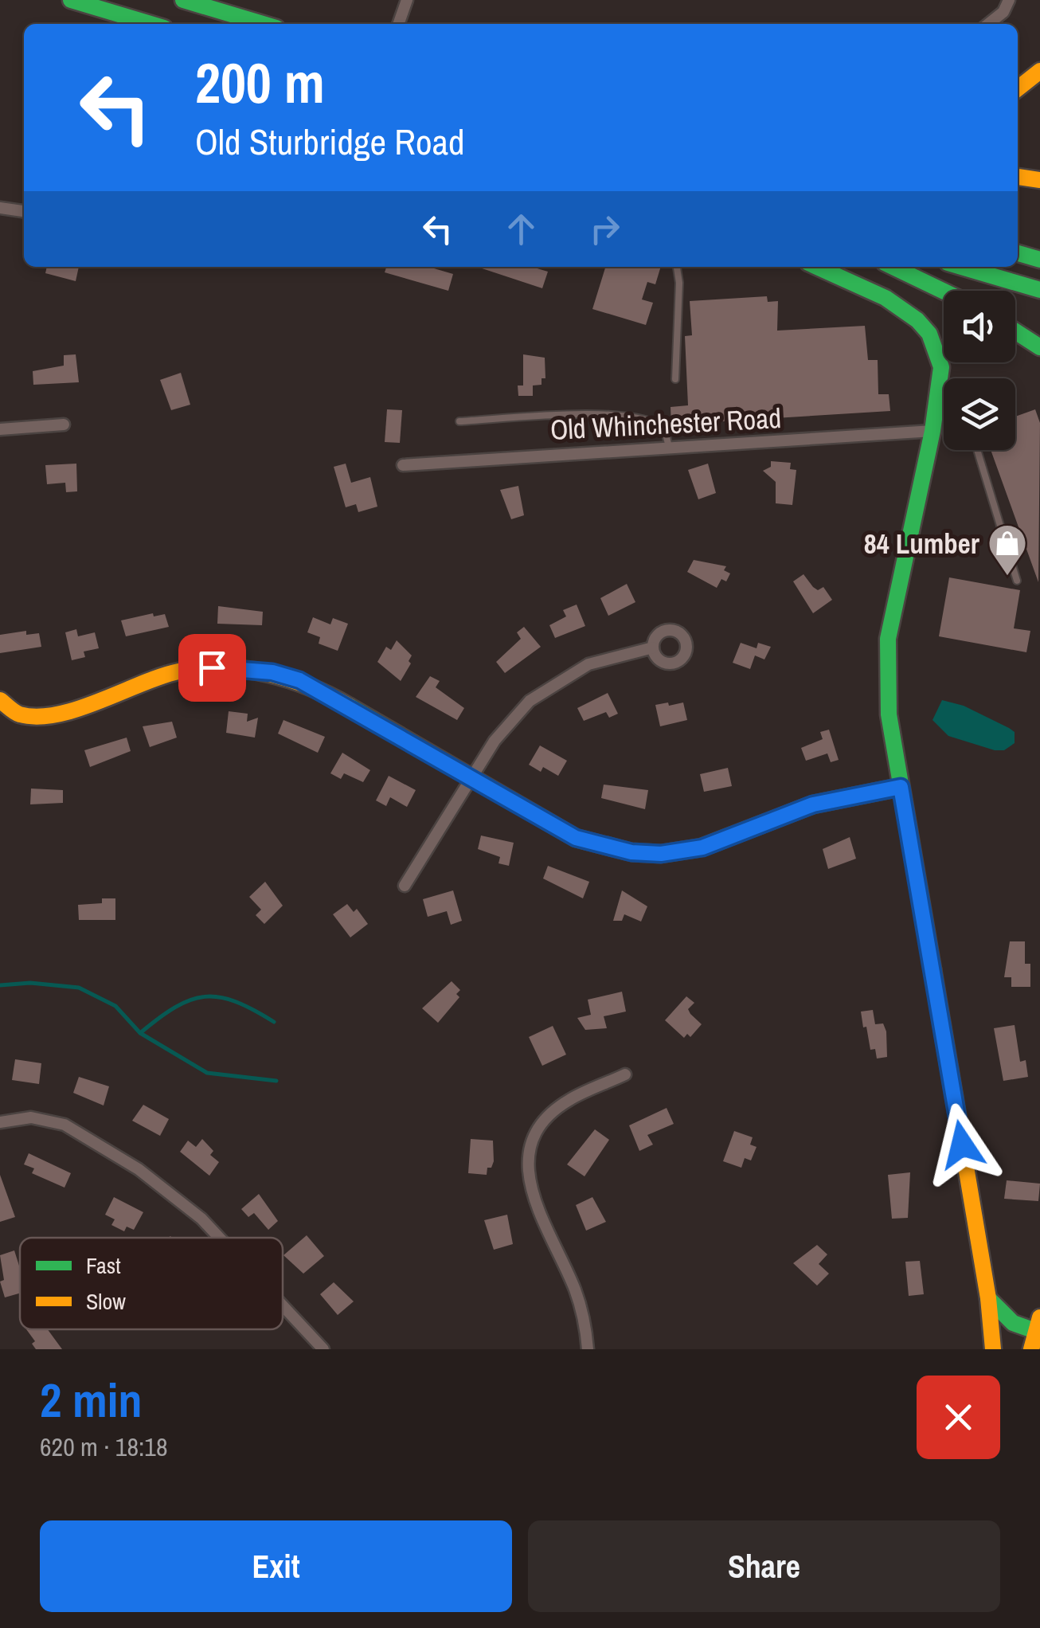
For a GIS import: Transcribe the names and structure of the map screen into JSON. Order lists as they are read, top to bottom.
{
  "streets": {
    "street": ["Old Whinchester Road"]
  },
  "places": {
    "shop": ["84 Lumber"]
  },
  "legend": ["Fast", "Slow"],
  "page": {
    "turn": ["200 m", "Old Sturbridge Road"],
    "heading": ["2 min", "620 m · 18:18"],
    "buttons": ["Exit", "Share"]
  }
}
